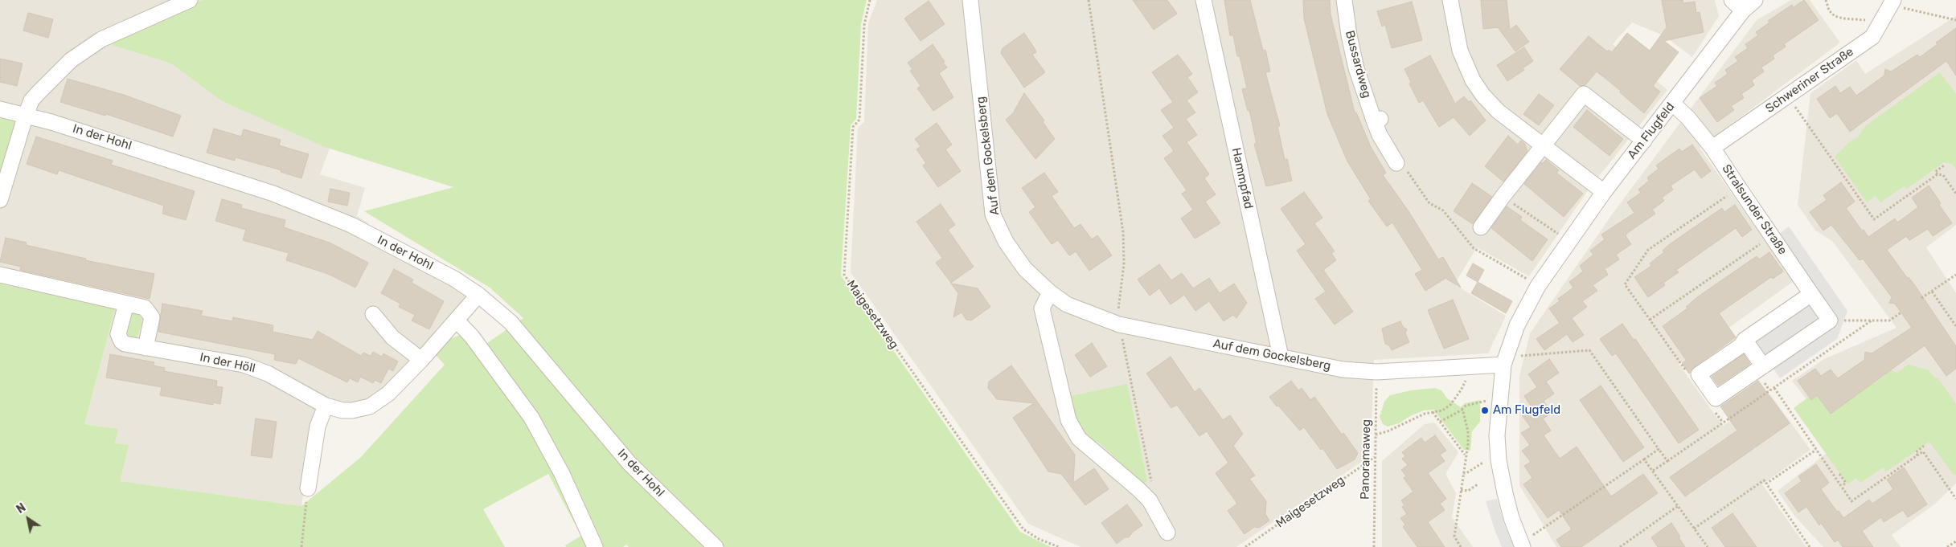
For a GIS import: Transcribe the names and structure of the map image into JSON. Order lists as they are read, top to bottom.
{
  "streets": {
    "street": [
      "Bussardweg",
      "Schweriner Straße",
      "Am Flugfeld",
      "In der Hohl",
      "Auf dem Gockelsberg",
      "Hammpfad",
      "Stralsunder Straße",
      "In der Höll"
    ],
    "path": ["Maigesetzweg", "Panoramaweg"]
  },
  "crossings": [
    ["Schweriner Straße", "Stralsunder Straße"],
    ["Am Flugfeld", "Auf dem Gockelsberg"],
    ["Am Flugfeld", "Stralsunder Straße"],
    ["In der Hohl", "In der Höll"],
    ["Auf dem Gockelsberg", "Hammpfad"],
    ["Auf dem Gockelsberg", "Panoramaweg"],
    ["Maigesetzweg", "Panoramaweg"]
  ],
  "places": ["Am Flugfeld"],
  "north": "top left"
}
